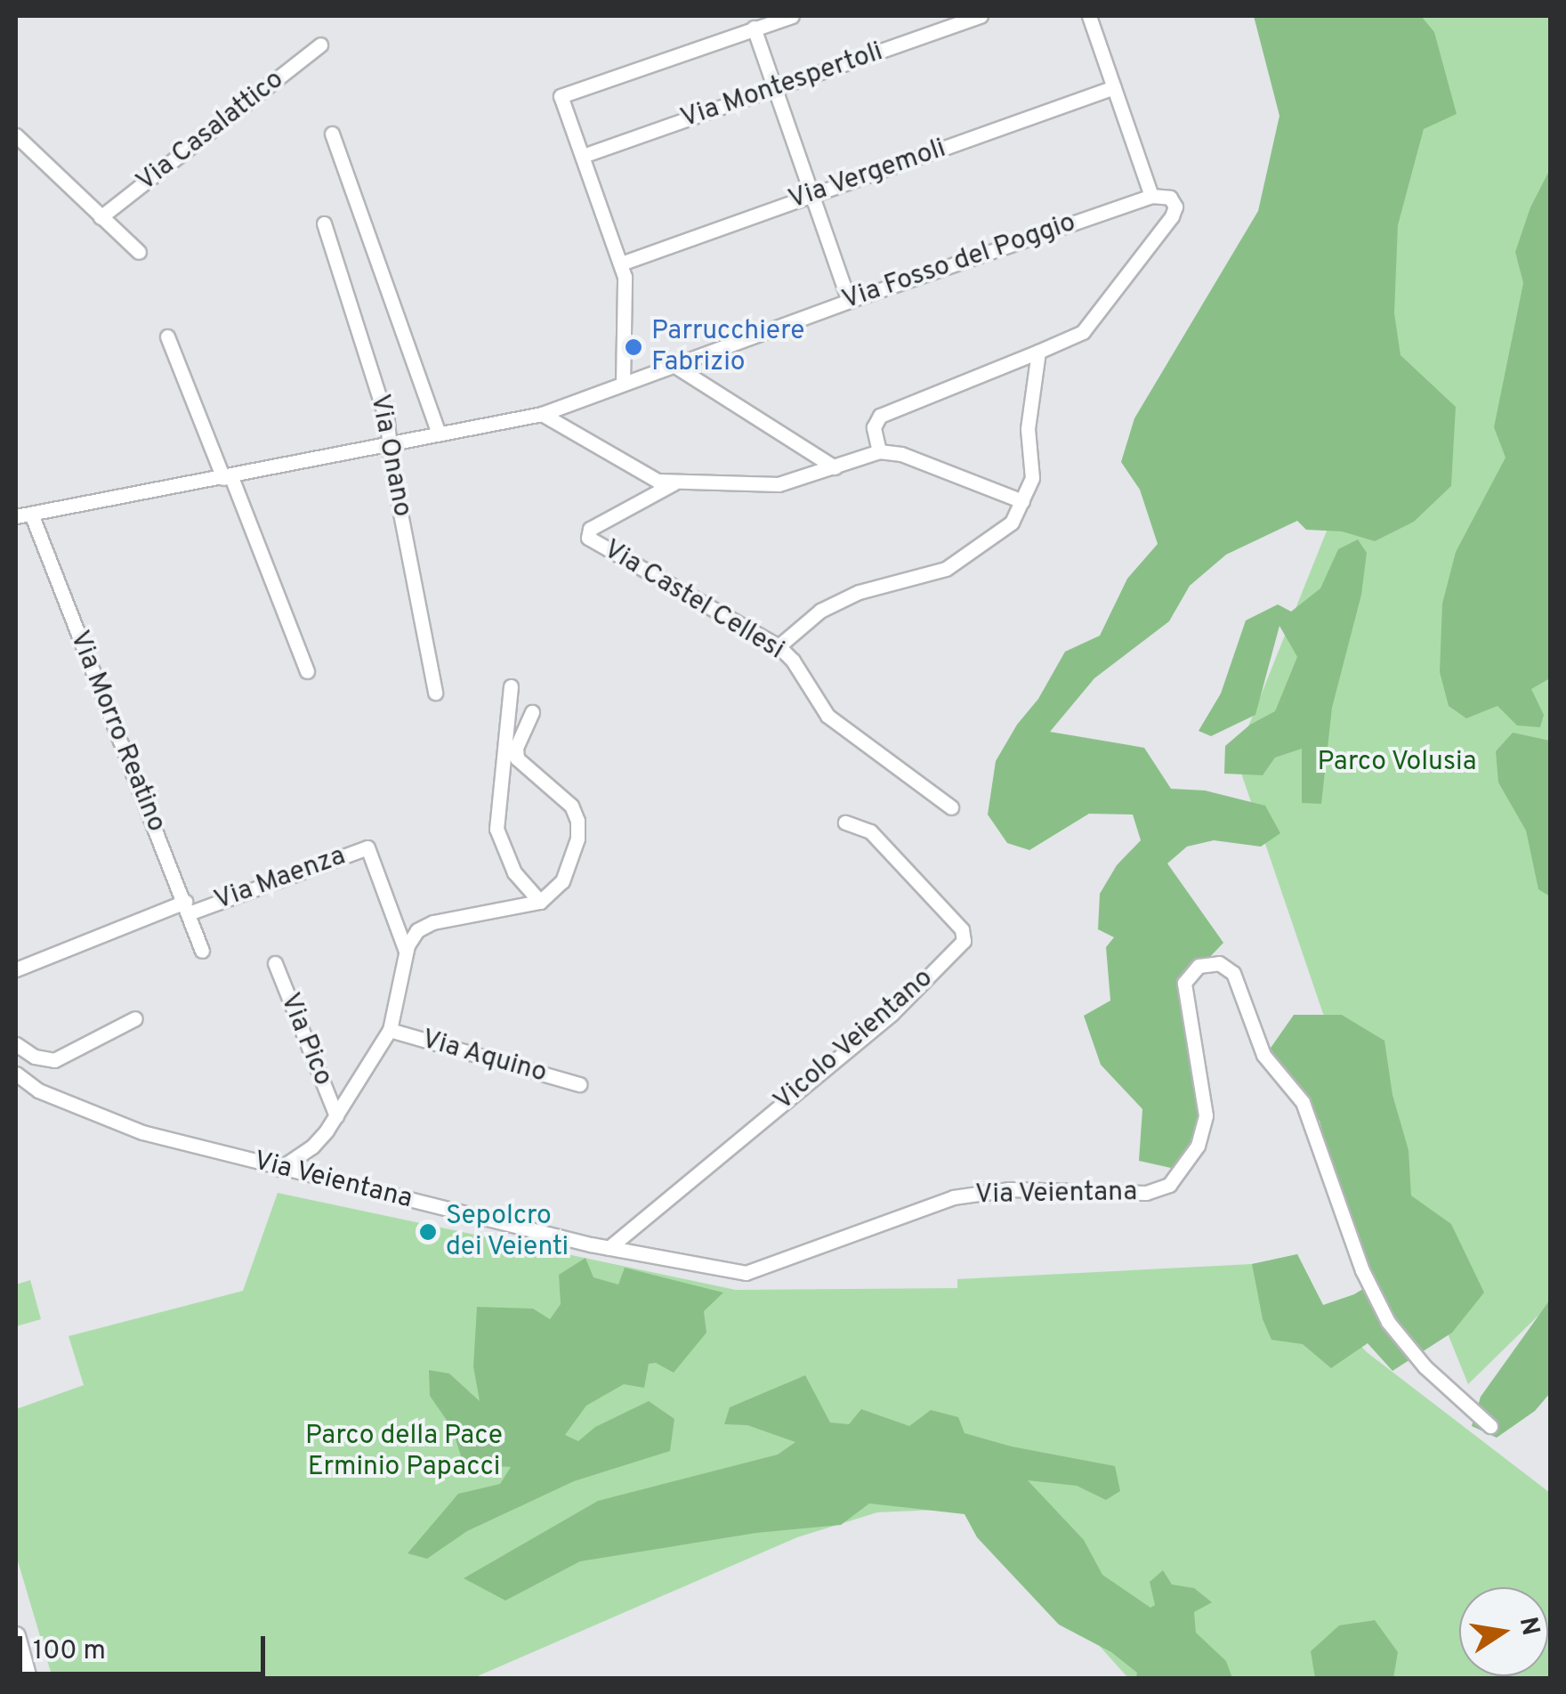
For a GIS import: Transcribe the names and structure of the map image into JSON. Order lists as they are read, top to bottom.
{
  "streets": {
    "street": [
      "Via Montespertoli",
      "Via Casalattico",
      "Via Vergemoli",
      "Via Fosso del Poggio",
      "Via Onano",
      "Via Castel Cellesi",
      "Via Morro Reatino",
      "Via Maenza",
      "Via Pico",
      "Vicolo Veientano",
      "Via Aquino",
      "Via Veientana"
    ]
  },
  "crossings": [
    ["Via Fosso del Poggio", "Via Onano"],
    ["Via Fosso del Poggio", "Via Morro Reatino"],
    ["Via Morro Reatino", "Via Maenza"],
    ["Vicolo Veientano", "Via Veientana"]
  ],
  "parks": ["Parco Volusia", "Parco della Pace Erminio Papacci"],
  "places": ["Parrucchiere Fabrizio", "Sepolcro dei Veienti"],
  "scale_bar": "100 m",
  "north": "right"
}
